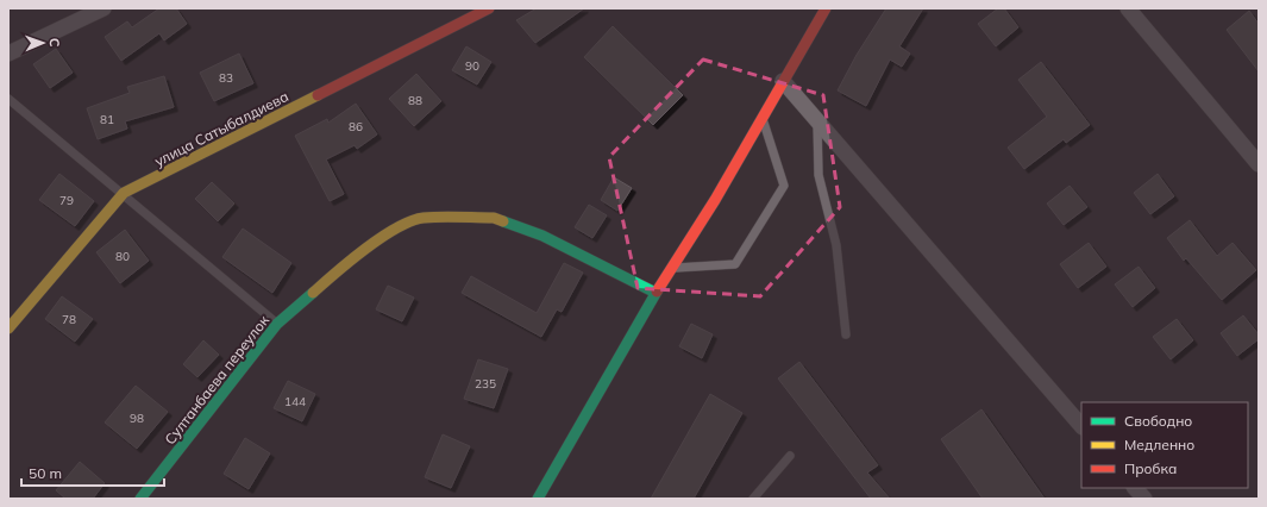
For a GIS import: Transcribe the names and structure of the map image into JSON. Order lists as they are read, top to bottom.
{
  "streets": {
    "street": ["улица Сатыбалдиева", "Султанбаева переулок"]
  },
  "house_numbers": [
    "90",
    "83",
    "88",
    "81",
    "86",
    "79",
    "80",
    "78",
    "235",
    "144",
    "98"
  ],
  "legend": ["Свободно", "Медленно", "Пробка"],
  "scale_bar": "50 m",
  "north": "right"
}
